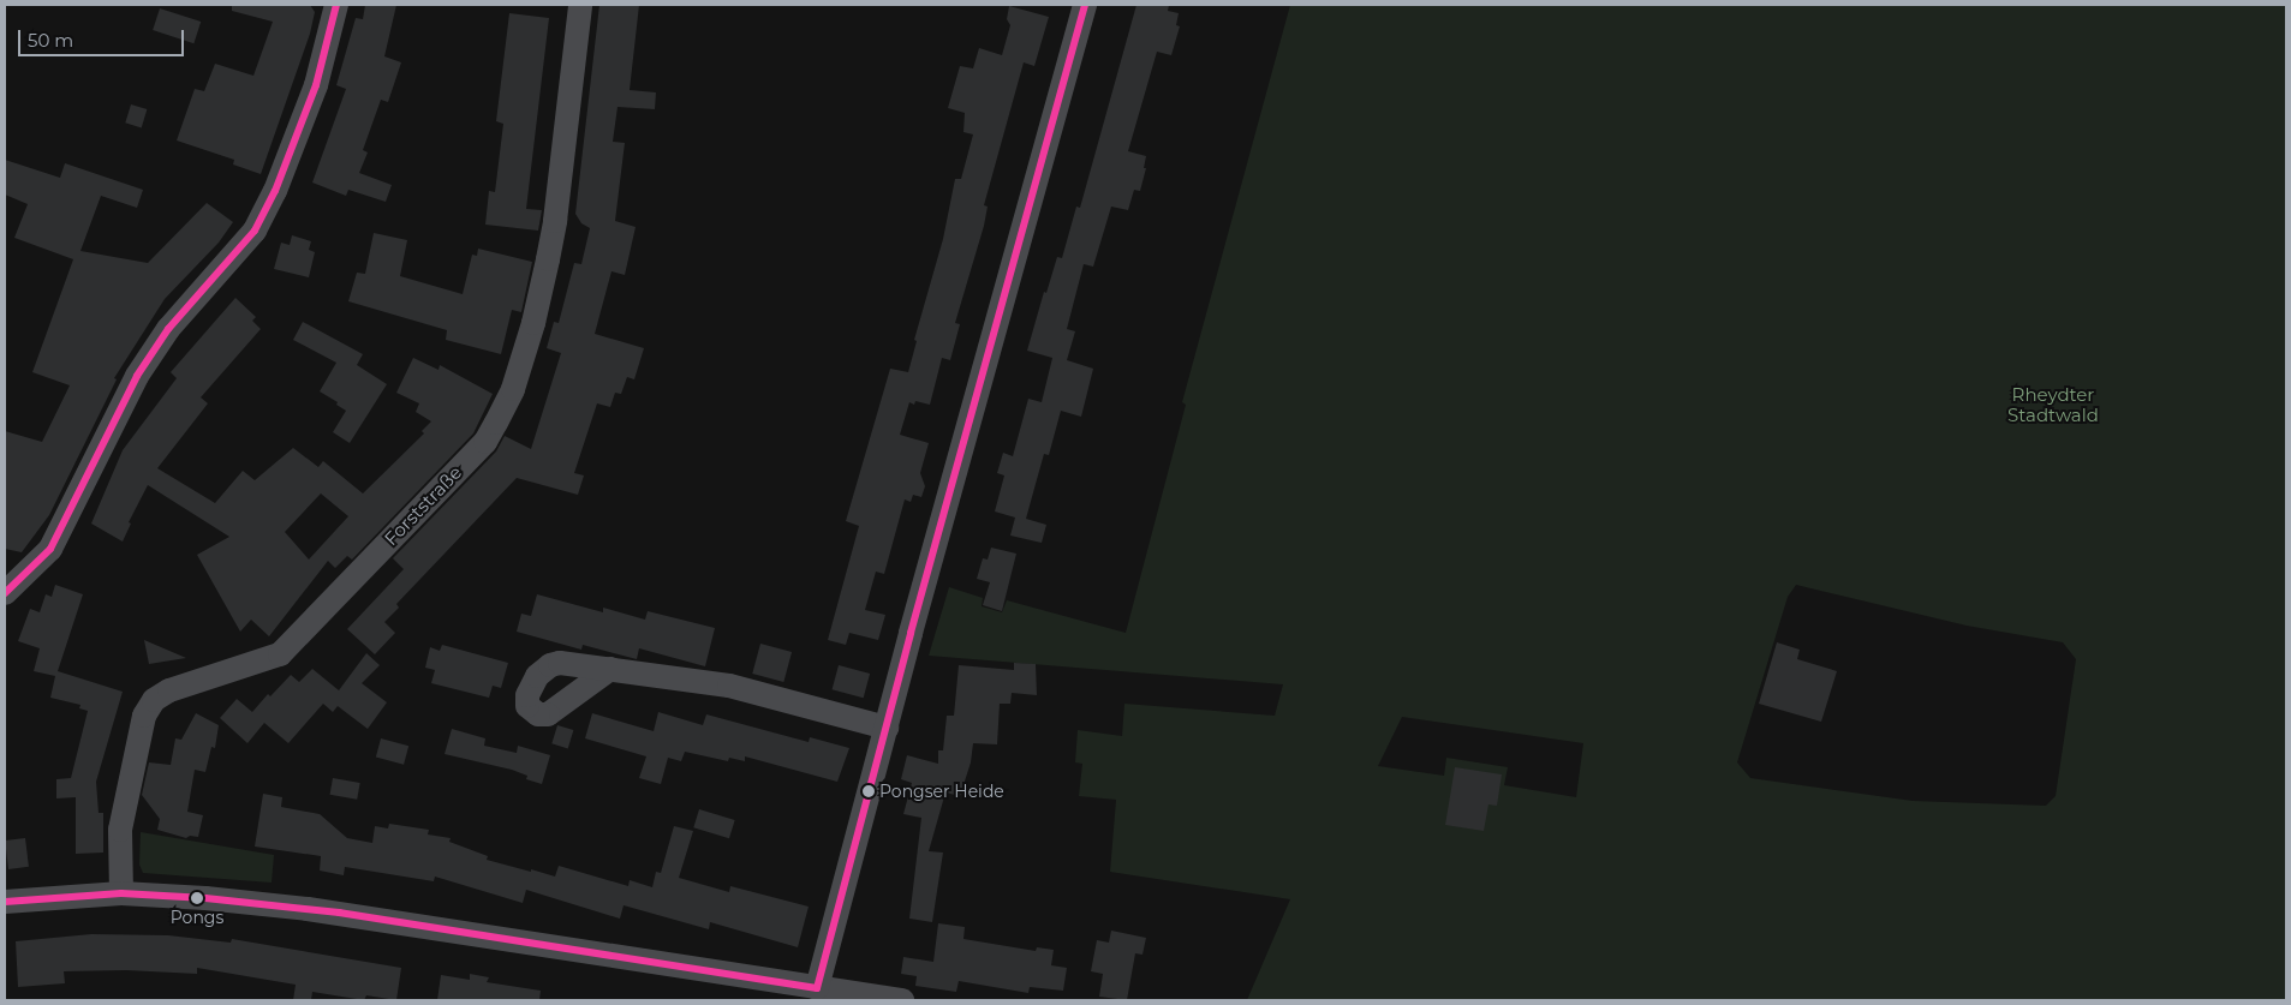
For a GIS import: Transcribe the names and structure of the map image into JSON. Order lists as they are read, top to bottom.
{
  "streets": {
    "street": ["Forststraße"]
  },
  "parks": ["Rheydter Stadtwald"],
  "places": ["Pongser Heide", "Pongs"],
  "scale_bar": "50 m"
}
